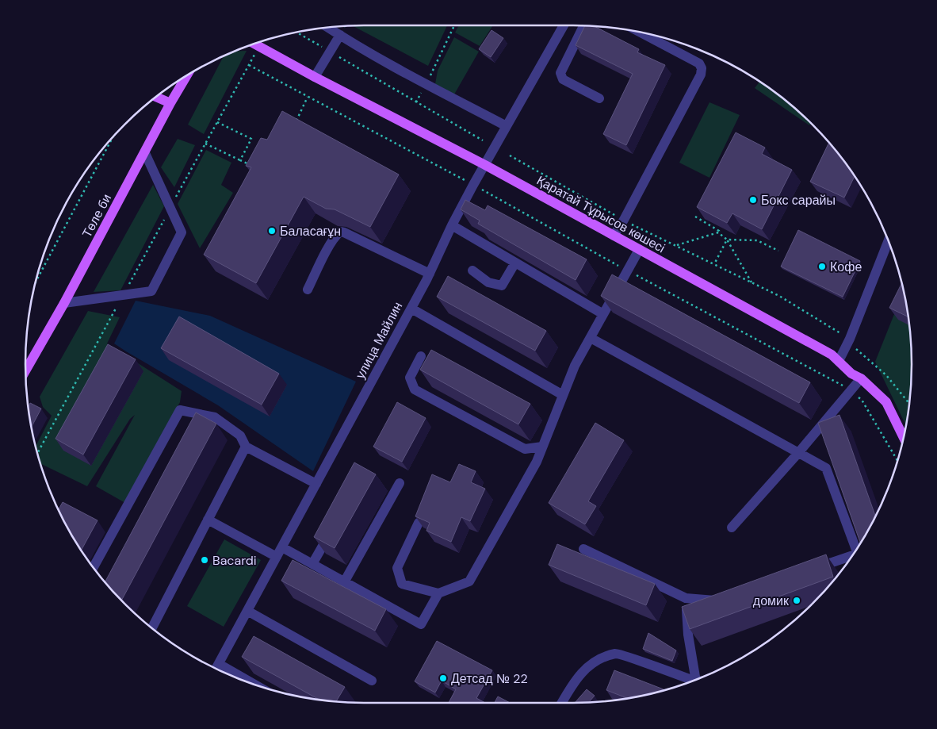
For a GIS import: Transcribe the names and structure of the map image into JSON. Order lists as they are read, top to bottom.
{
  "streets": {
    "main road": ["Қаратай Тұрысов көшесі", "Төле би"],
    "street": ["улица Майлин"]
  },
  "crossings": [
    ["Қаратай Тұрысов көшесі", "улица Майлин"]
  ],
  "places": [
    "Бокс сарайы",
    "Баласағұн",
    "Кофе",
    "Bacardi",
    "домик",
    "Детсад № 22"
  ]
}
